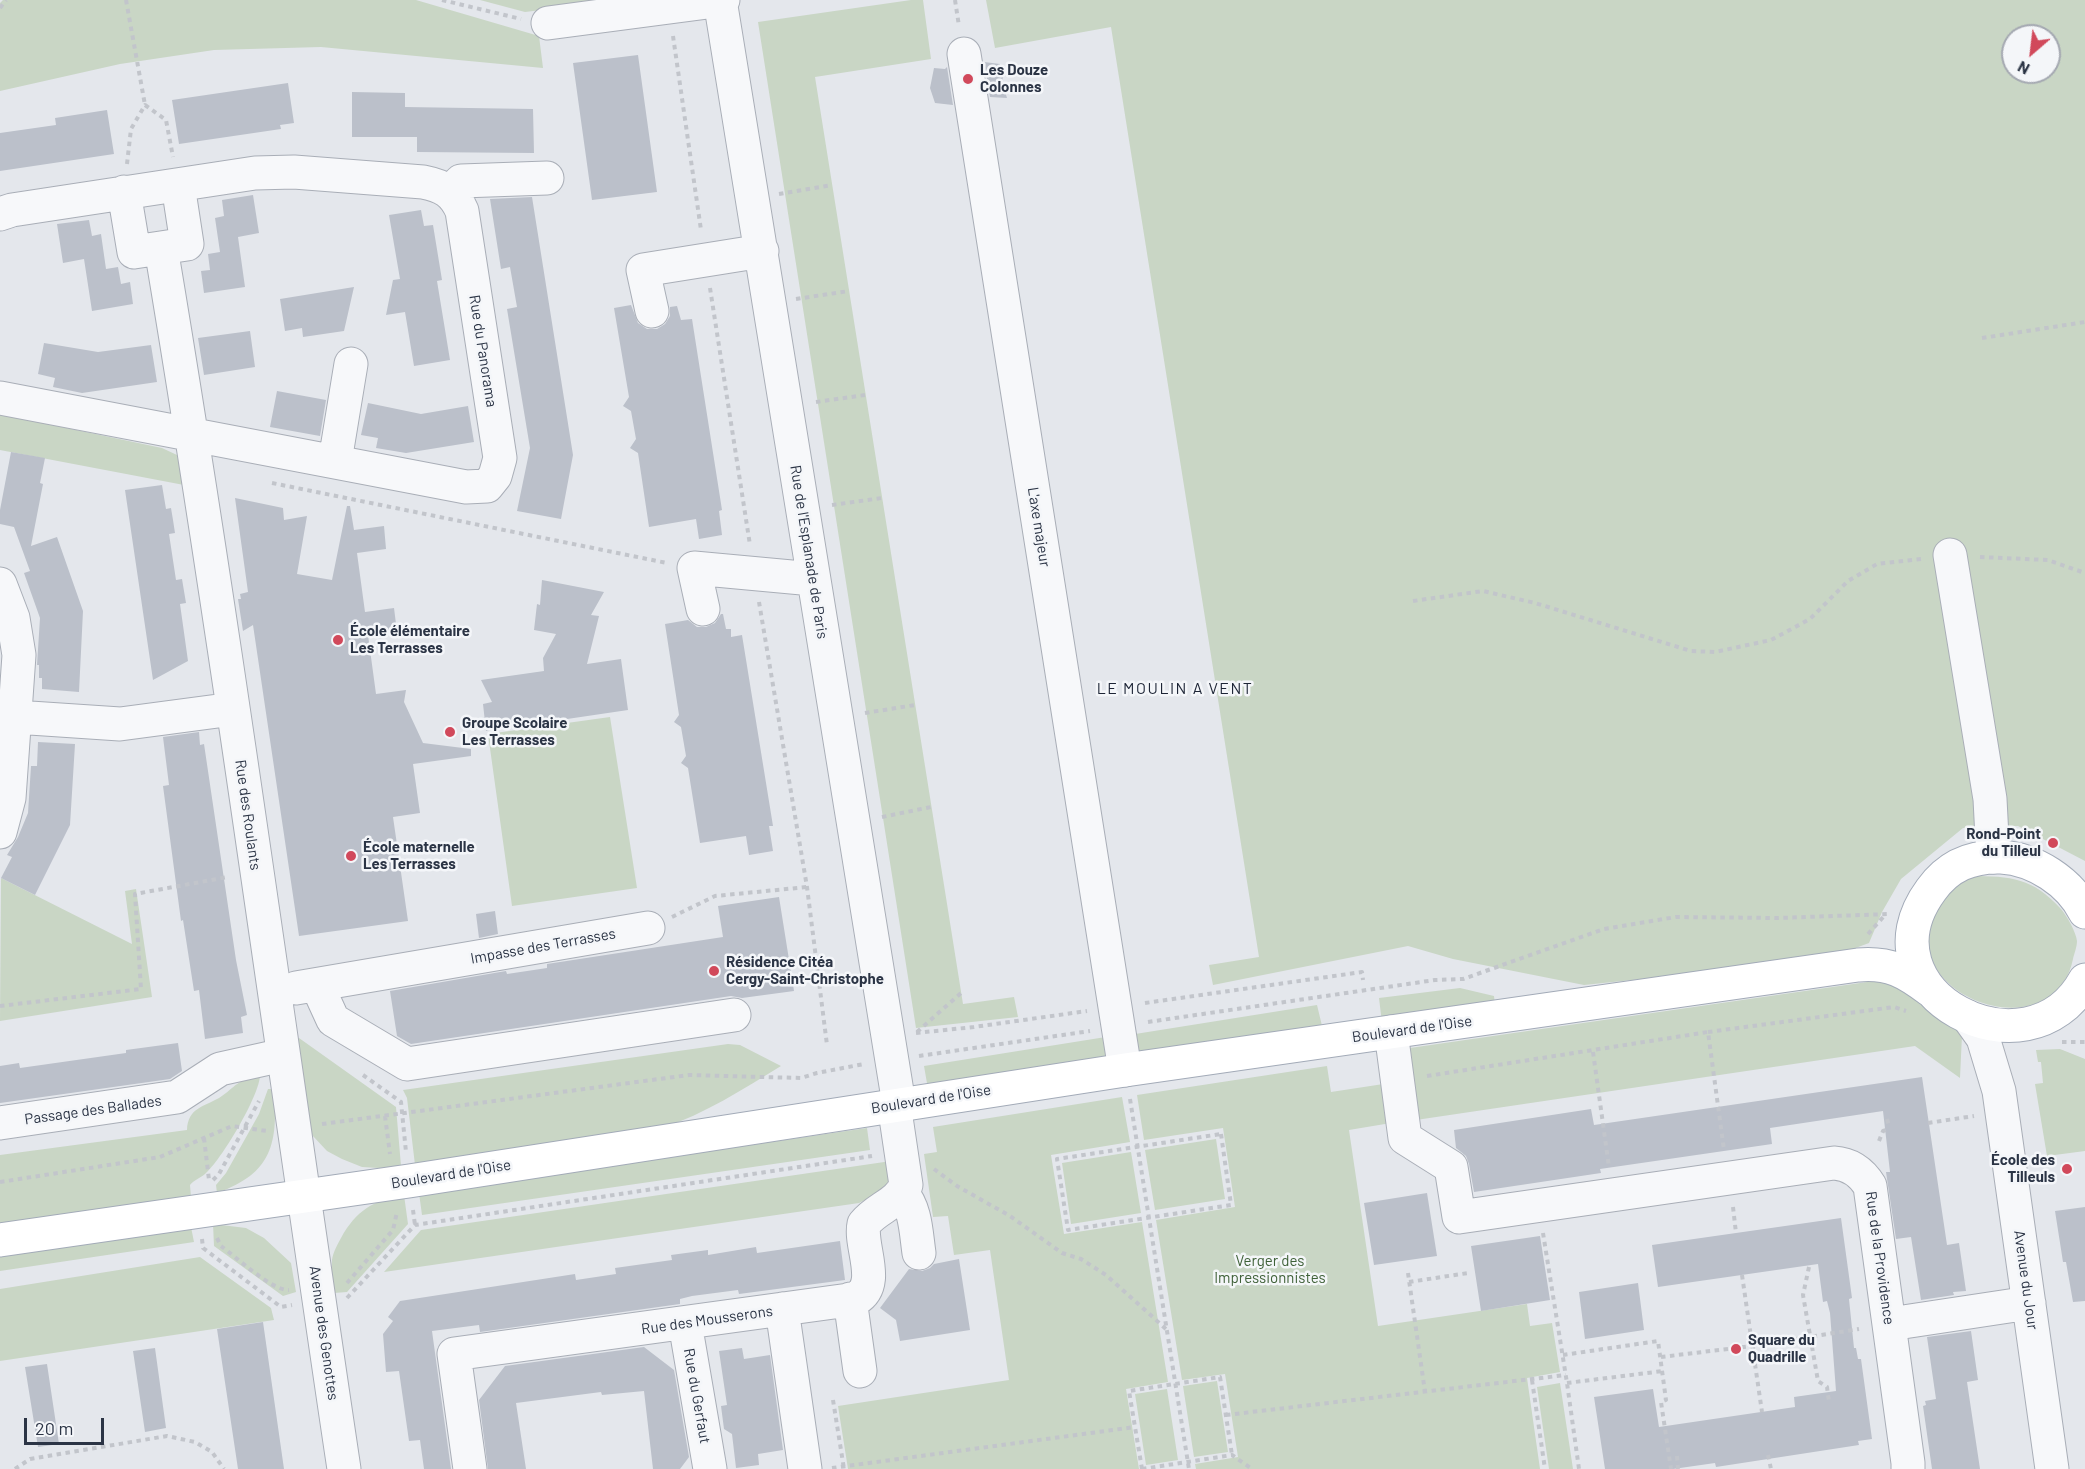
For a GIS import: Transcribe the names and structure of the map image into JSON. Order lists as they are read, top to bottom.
{
  "streets": {
    "main road": ["Boulevard de l'Oise"],
    "street": [
      "Rue du Panorama",
      "L'axe majeur",
      "Rue de l'Esplanade de Paris",
      "Rue des Roulants",
      "Impasse des Terrasses",
      "Passage des Ballades",
      "Rue de la Providence",
      "Avenue du Jour",
      "Rue des Mousserons",
      "Avenue des Genottes",
      "Rue du Gerfaut"
    ]
  },
  "crossings": [
    ["Rue du Panorama", "Rue des Roulants"],
    ["L'axe majeur", "Boulevard de l'Oise"],
    ["Rue de l'Esplanade de Paris", "Boulevard de l'Oise"],
    ["Rue des Roulants", "Impasse des Terrasses"],
    ["Rue des Roulants", "Boulevard de l'Oise"],
    ["Rue des Roulants", "Passage des Ballades"],
    ["Rue des Roulants", "Avenue des Genottes"],
    ["Boulevard de l'Oise", "Rue de la Providence"],
    ["Boulevard de l'Oise", "Avenue des Genottes"],
    ["Rue des Mousserons", "Rue du Gerfaut"]
  ],
  "districts": ["LE MOULIN A VENT"],
  "parks": ["Verger des Impressionnistes"],
  "places": [
    "Les Douze Colonnes",
    "École élémentaire Les Terrasses",
    "Groupe Scolaire Les Terrasses",
    "Rond-Point du Tilleul",
    "École maternelle Les Terrasses",
    "Résidence Citéa Cergy-Saint-Christophe",
    "École des Tilleuls",
    "Square du Quadrille"
  ],
  "scale_bar": "20 m",
  "north": "bottom left"
}
